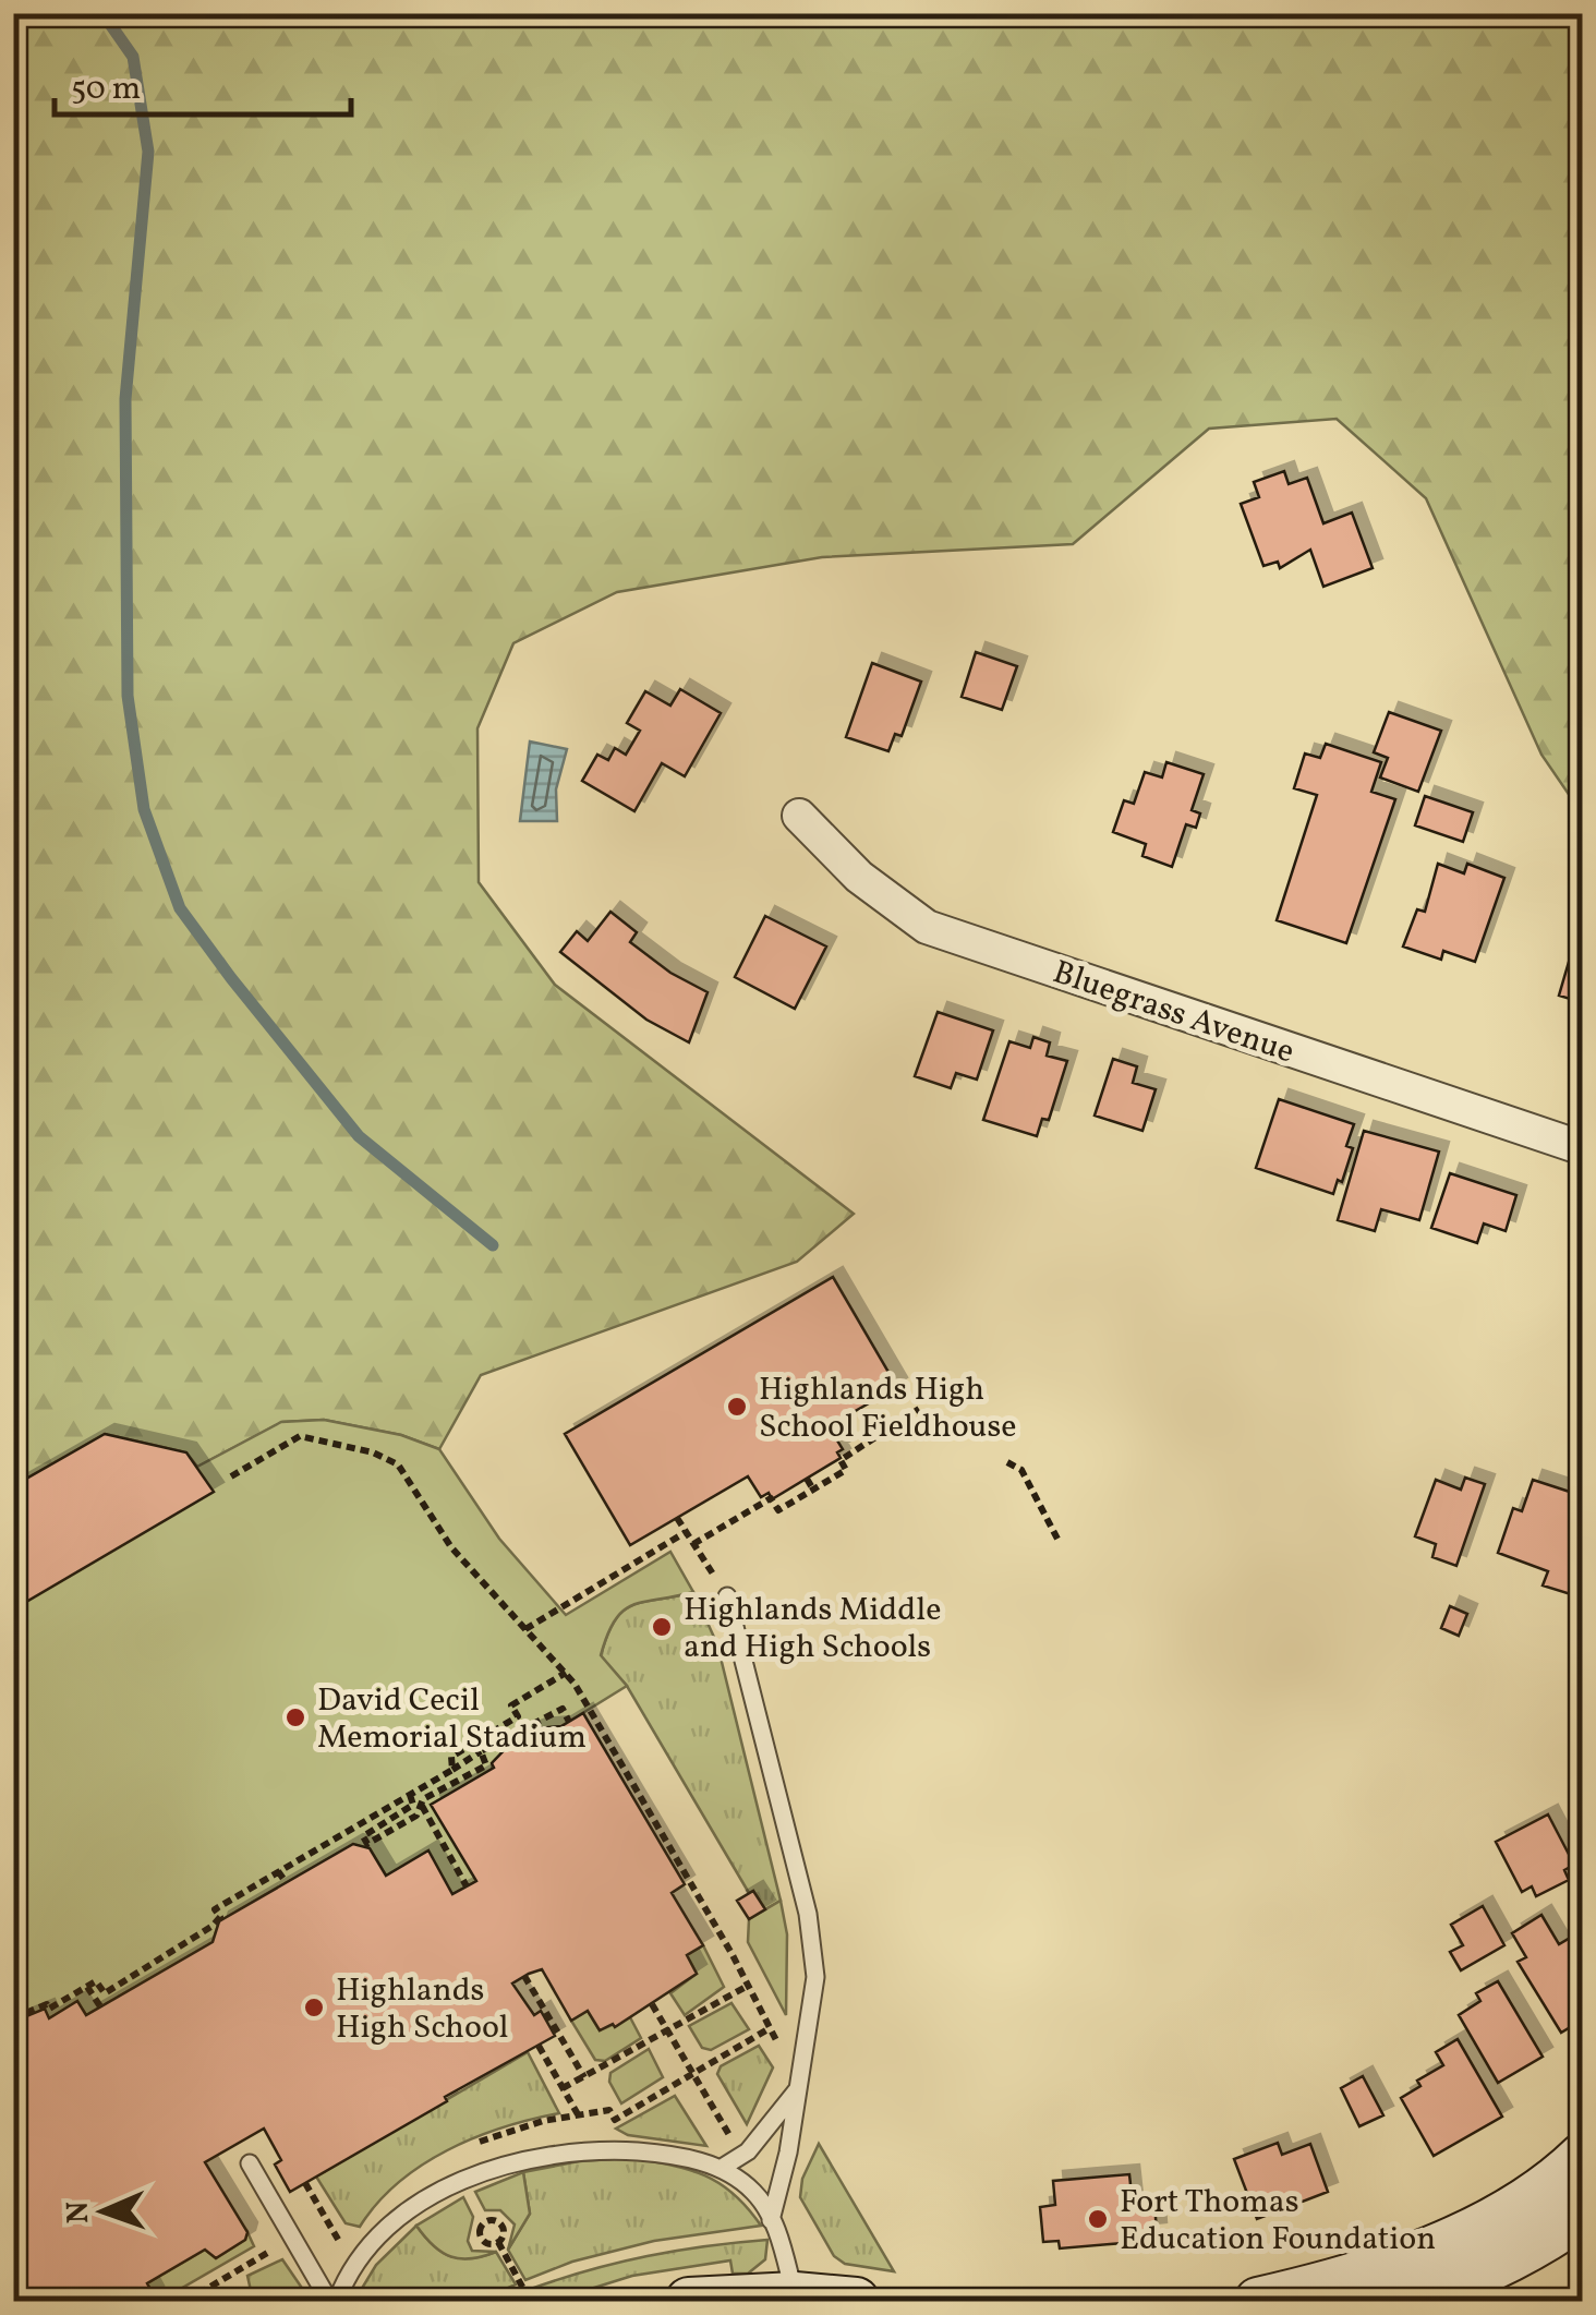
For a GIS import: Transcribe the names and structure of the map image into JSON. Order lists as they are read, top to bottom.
{
  "streets": {
    "street": ["Bluegrass Avenue"]
  },
  "places": [
    "Highlands High School Fieldhouse",
    "Highlands Middle and High Schools",
    "David Cecil Memorial Stadium",
    "Highlands High School",
    "Fort Thomas Education Foundation"
  ],
  "scale_bar": "50 m",
  "north": "left"
}
